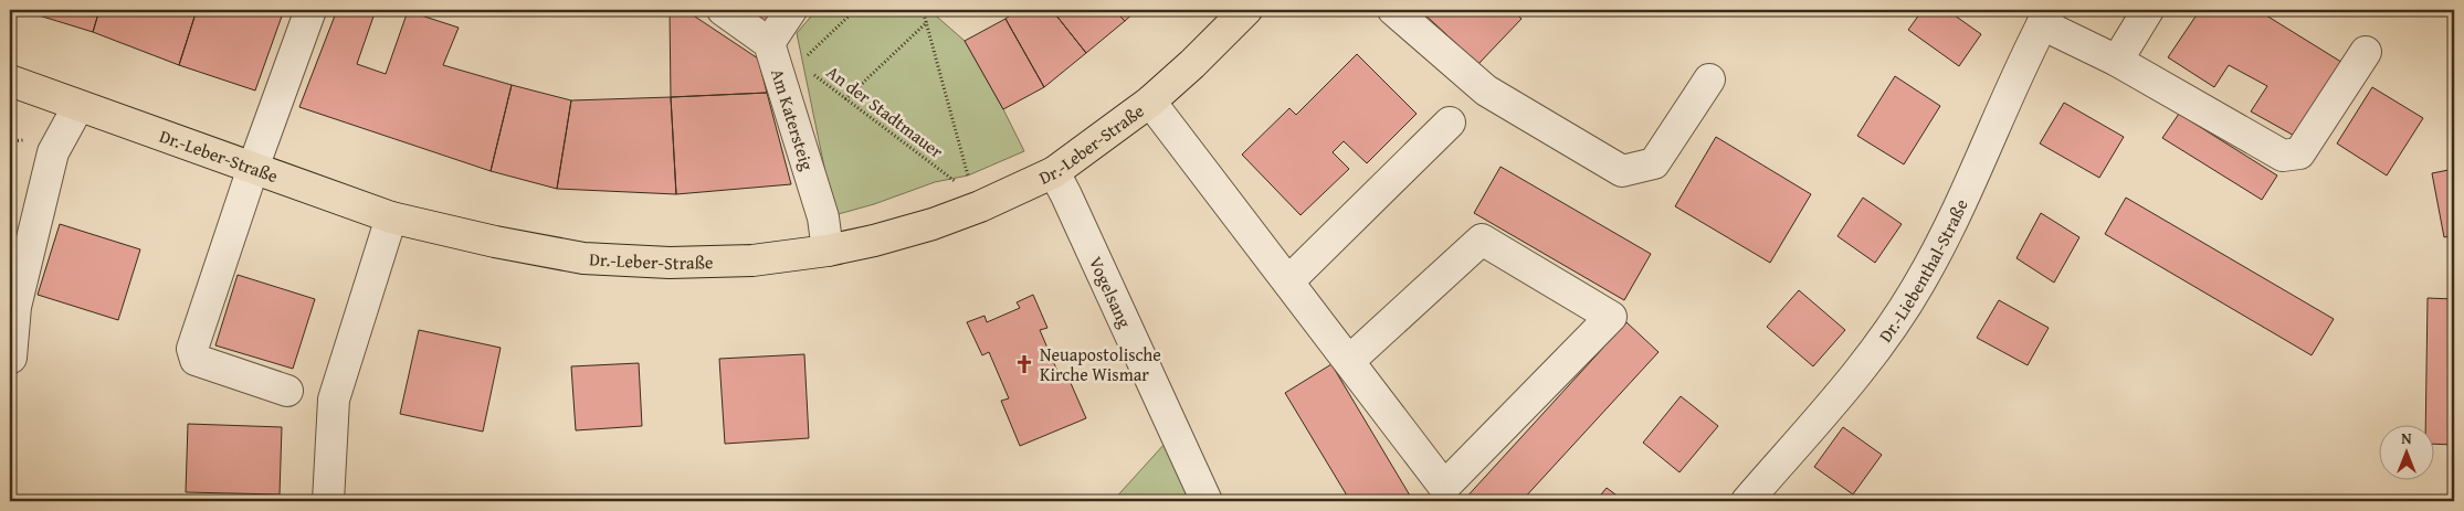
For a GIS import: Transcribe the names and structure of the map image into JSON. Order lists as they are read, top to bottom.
{
  "streets": {
    "main road": ["Dr.-Leber-Straße"],
    "street": ["Am Katersteig", "Dr.-Liebenthal-Straße", "Vogelsang"],
    "path": ["An der Stadtmauer"]
  },
  "crossings": [
    ["An der Stadtmauer", "Am Katersteig"],
    ["An der Stadtmauer", "Dr.-Leber-Straße"],
    ["Am Katersteig", "Dr.-Leber-Straße"],
    ["Dr.-Leber-Straße", "Vogelsang"]
  ],
  "places": {
    "church": ["Neuapostolische Kirche Wismar"]
  },
  "north": "top"
}
